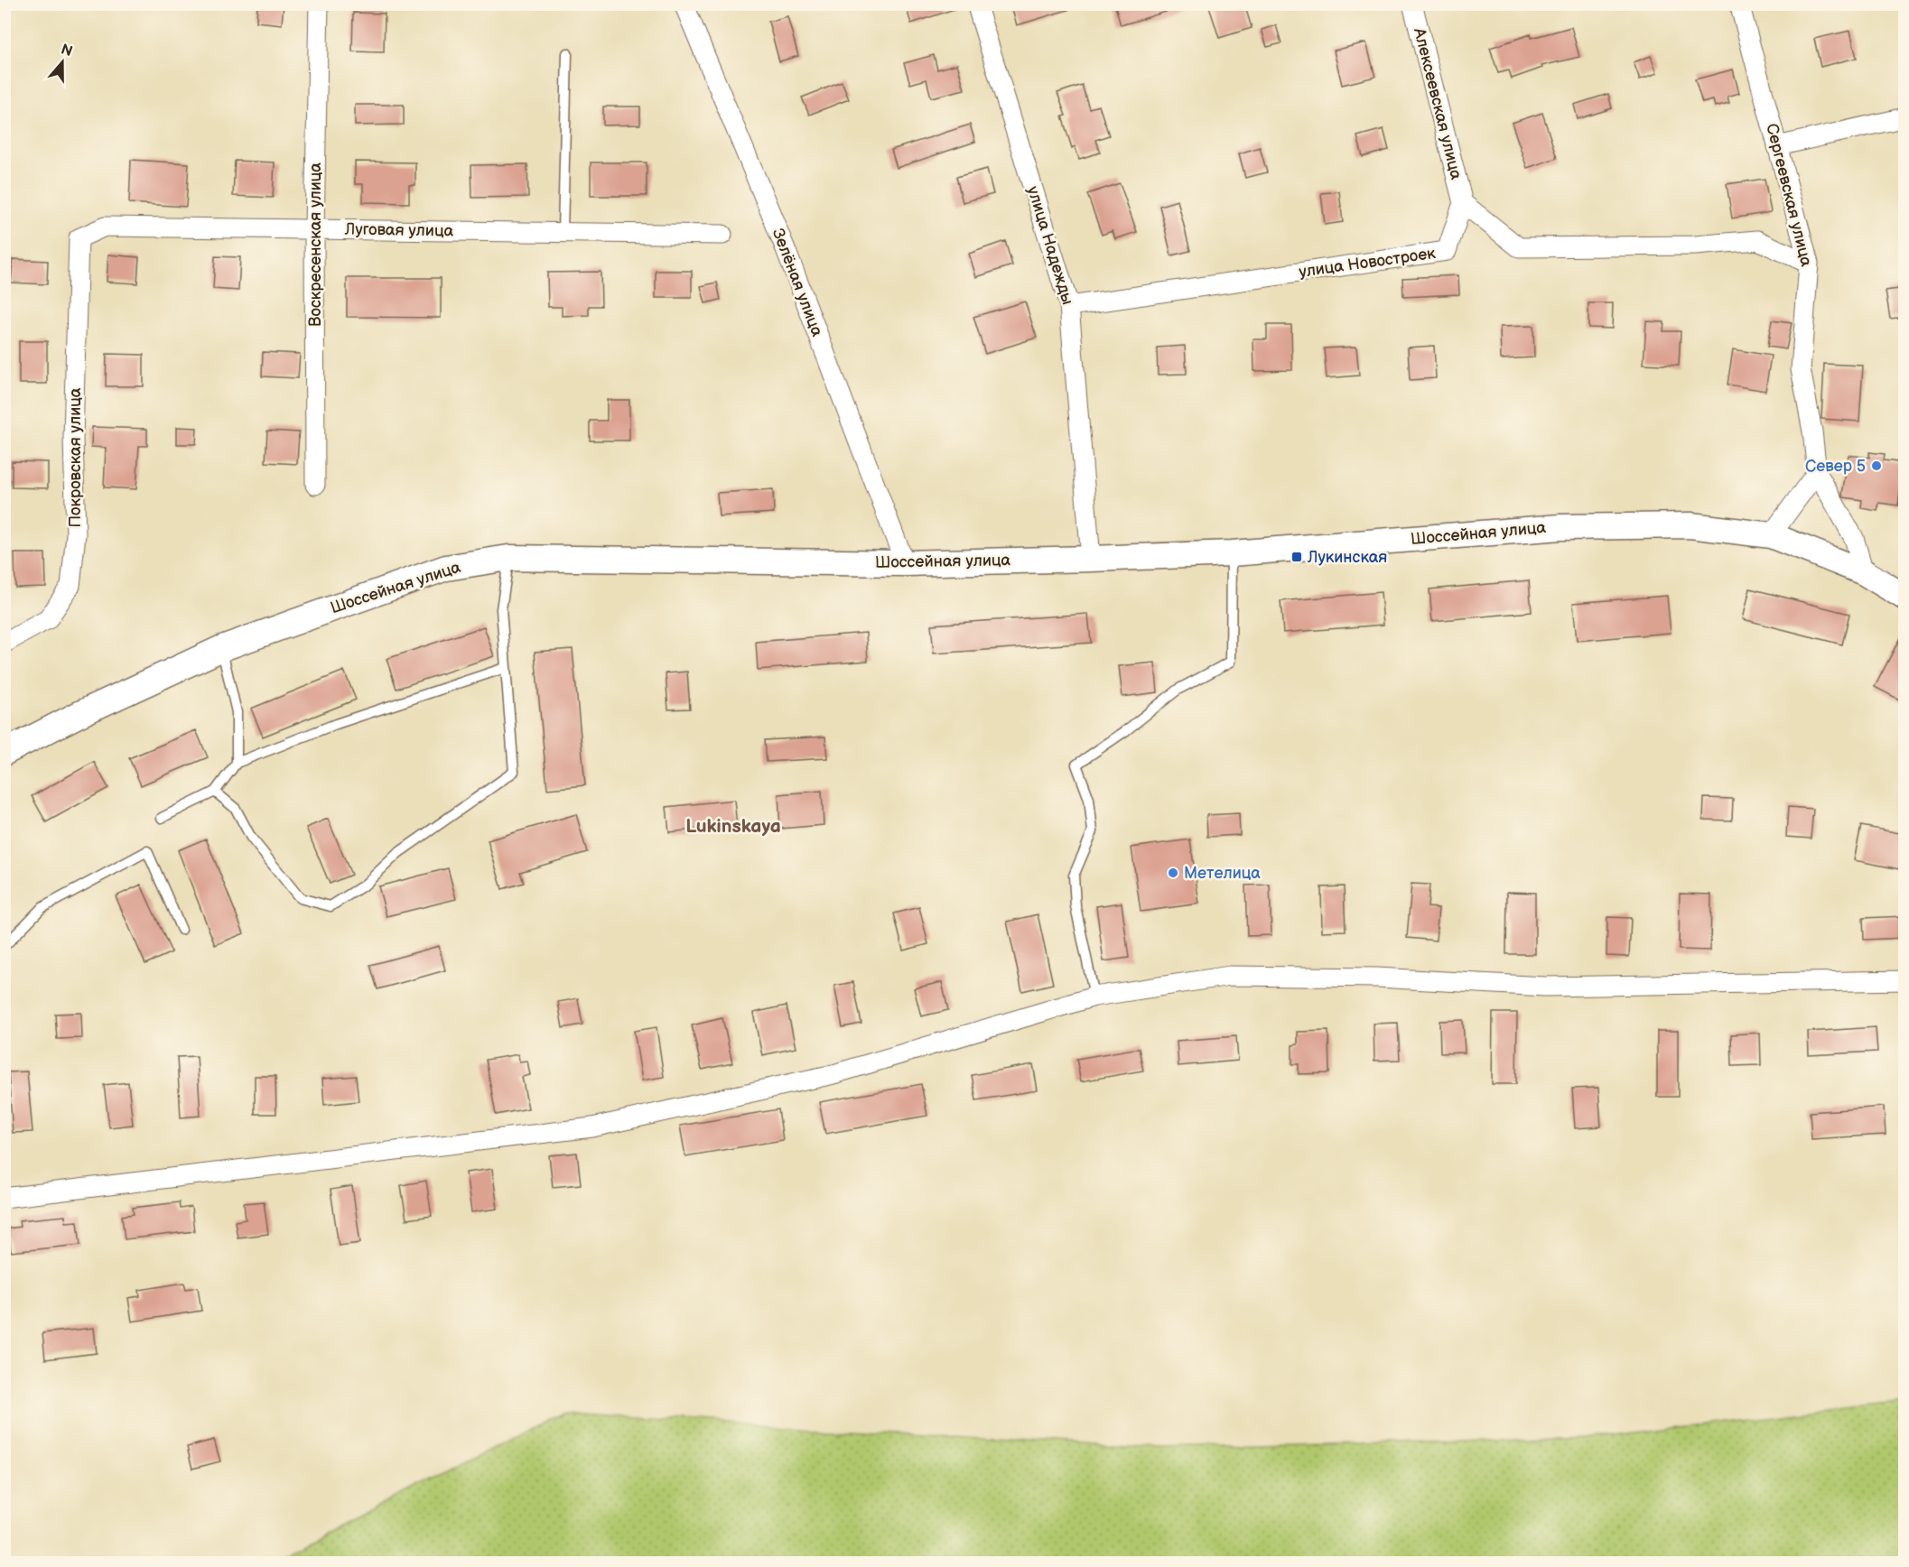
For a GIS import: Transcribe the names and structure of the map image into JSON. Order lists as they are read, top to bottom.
{
  "streets": {
    "main road": ["Шоссейная улица"],
    "street": [
      "Алексеевская улица",
      "Сергеевская улица",
      "Луговая улица",
      "Воскресенская улица",
      "улица Надежды",
      "улица Новостроек",
      "Зелёная улица",
      "Покровская улица"
    ]
  },
  "crossings": [
    ["Алексеевская улица", "улица Новостроек"],
    ["Луговая улица", "Воскресенская улица"],
    ["Луговая улица", "Покровская улица"],
    ["улица Надежды", "улица Новостроек"],
    ["улица Надежды", "Шоссейная улица"],
    ["Зелёная улица", "Шоссейная улица"]
  ],
  "districts": ["Lukinskaya"],
  "places": {
    "other": ["Север 5", "Метелица"],
    "transit": ["Лукинская"]
  },
  "north": "top"
}
